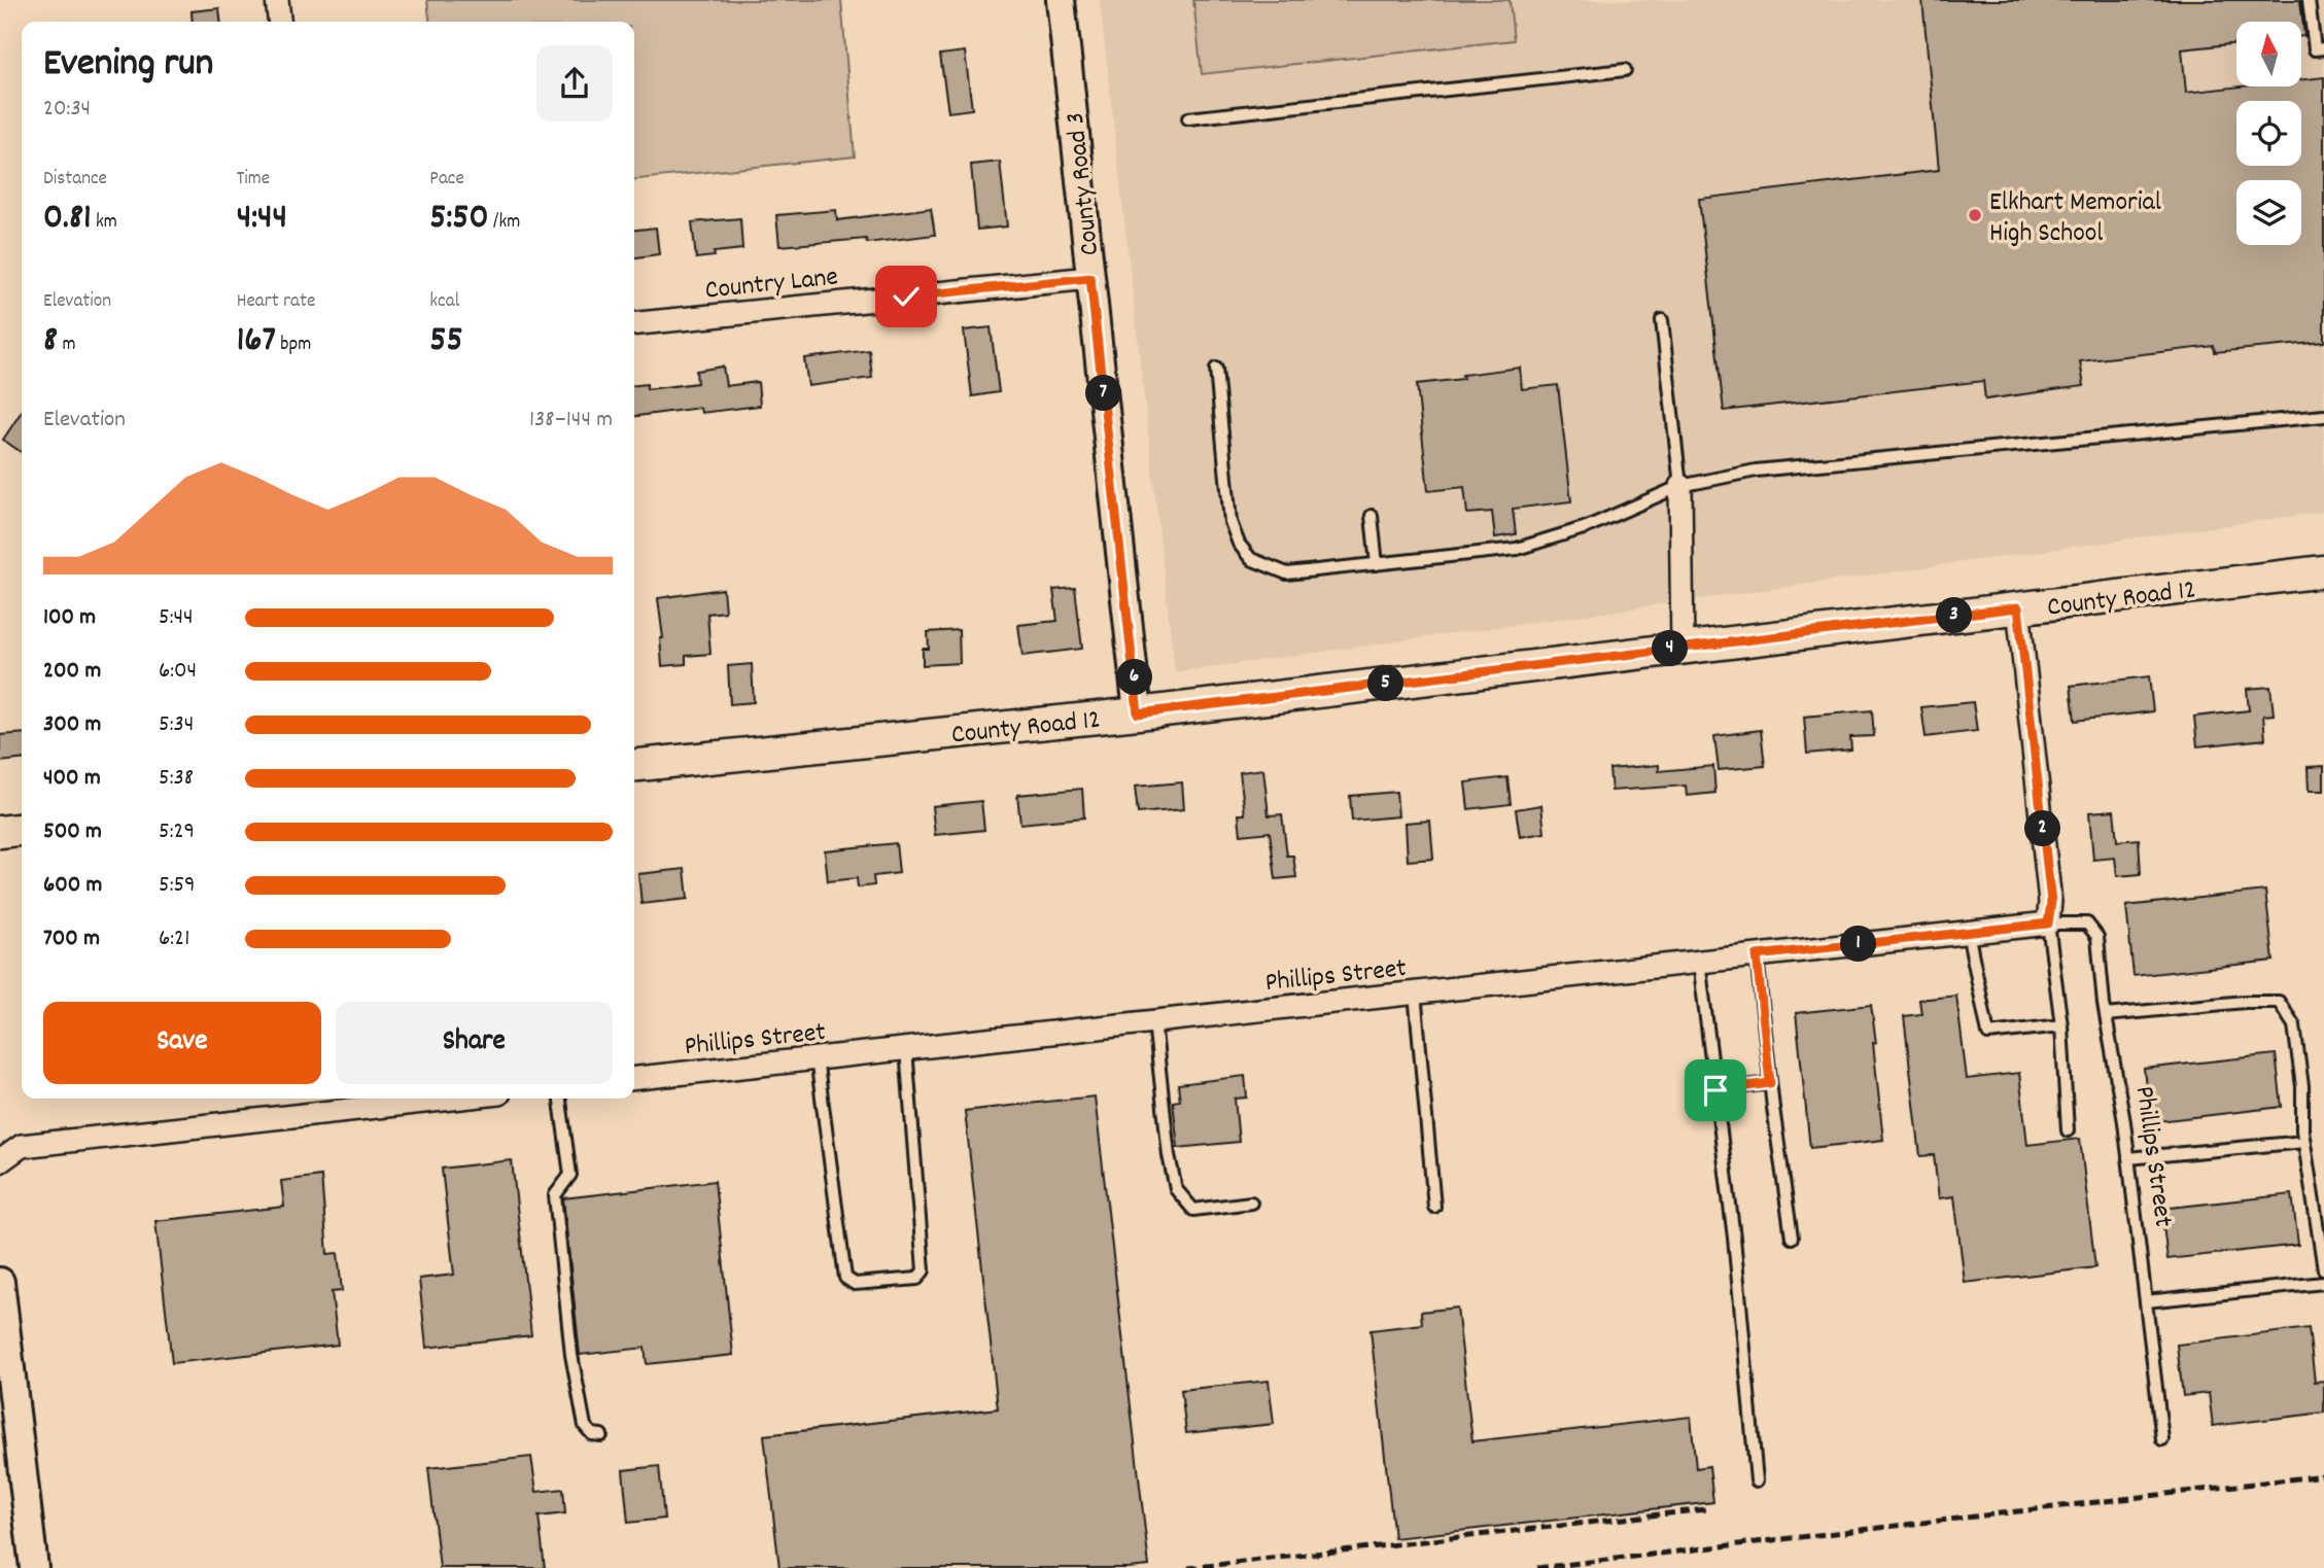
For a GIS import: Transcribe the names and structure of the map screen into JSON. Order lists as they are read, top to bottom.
{
  "streets": {
    "main road": ["County Road 12"],
    "street": ["County Road 3", "Country Lane", "Phillips Street"]
  },
  "crossings": [
    ["County Road 3", "Country Lane"],
    ["County Road 3", "County Road 12"]
  ],
  "places": ["Elkhart Memorial High School"],
  "north": "top",
  "page": {
    "heading": ["Evening run", "20:34"],
    "stats": [
      ["Distance", "0.81 km"],
      ["Time", "4:44"],
      ["Pace", "5:50 /km"],
      ["Elevation", "8 m"],
      ["Heart rate", "167 bpm"],
      ["kcal", "55"]
    ],
    "pins": [
      "7",
      "3",
      "4",
      "6",
      "5",
      "2",
      "1"
    ],
    "chart": ["Elevation", "138–144 m"],
    "list": [
      {
        "name": "100 m",
        "note": "5:44"
      },
      {
        "name": "200 m",
        "note": "6:04"
      },
      {
        "name": "300 m",
        "note": "5:34"
      },
      {
        "name": "400 m",
        "note": "5:38"
      },
      {
        "name": "500 m",
        "note": "5:29"
      },
      {
        "name": "600 m",
        "note": "5:59"
      },
      {
        "name": "700 m",
        "note": "6:21"
      }
    ],
    "buttons": ["Save", "Share"]
  }
}
